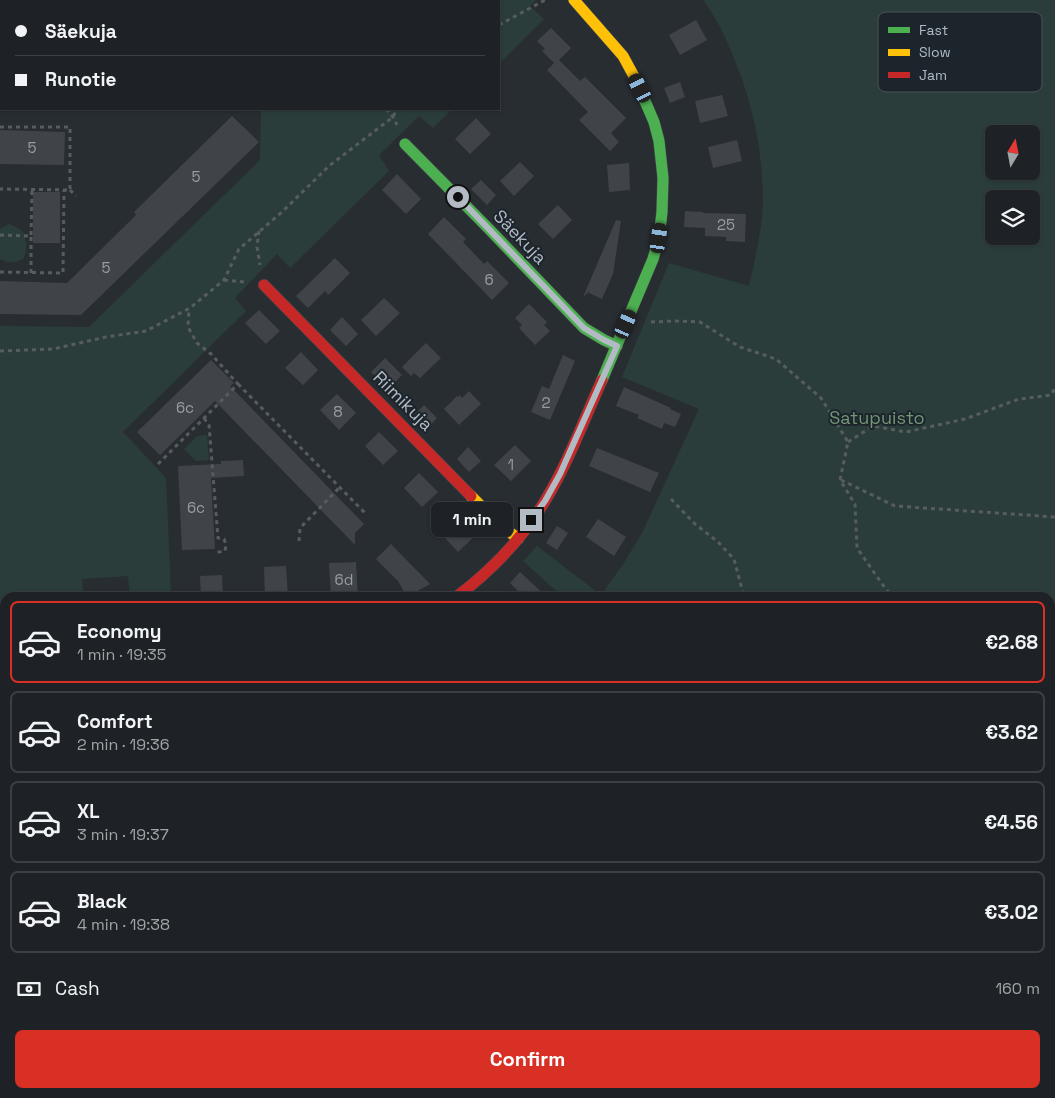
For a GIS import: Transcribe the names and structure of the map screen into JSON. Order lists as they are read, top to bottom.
{
  "streets": {
    "street": ["Säekuja", "Riimikuja"]
  },
  "parks": ["Satupuisto"],
  "house_numbers": [
    "5",
    "5",
    "25",
    "5",
    "6",
    "2",
    "6c",
    "8",
    "1",
    "6c",
    "6d"
  ],
  "legend": ["Fast", "Slow", "Jam"],
  "north": "top",
  "page": {
    "banner": ["Säekuja", "Runotie"],
    "bubble": "1 min",
    "list": [
      {
        "name": "Economy",
        "note": "1 min · 19:35",
        "value": "€2.68"
      },
      {
        "name": "Comfort",
        "note": "2 min · 19:36",
        "value": "€3.62"
      },
      {
        "name": "XL",
        "note": "3 min · 19:37",
        "value": "€4.56"
      },
      {
        "name": "Black",
        "note": "4 min · 19:38",
        "value": "€3.02"
      }
    ],
    "pay": ["Cash", "160 m"],
    "buttons": "Confirm"
  }
}
